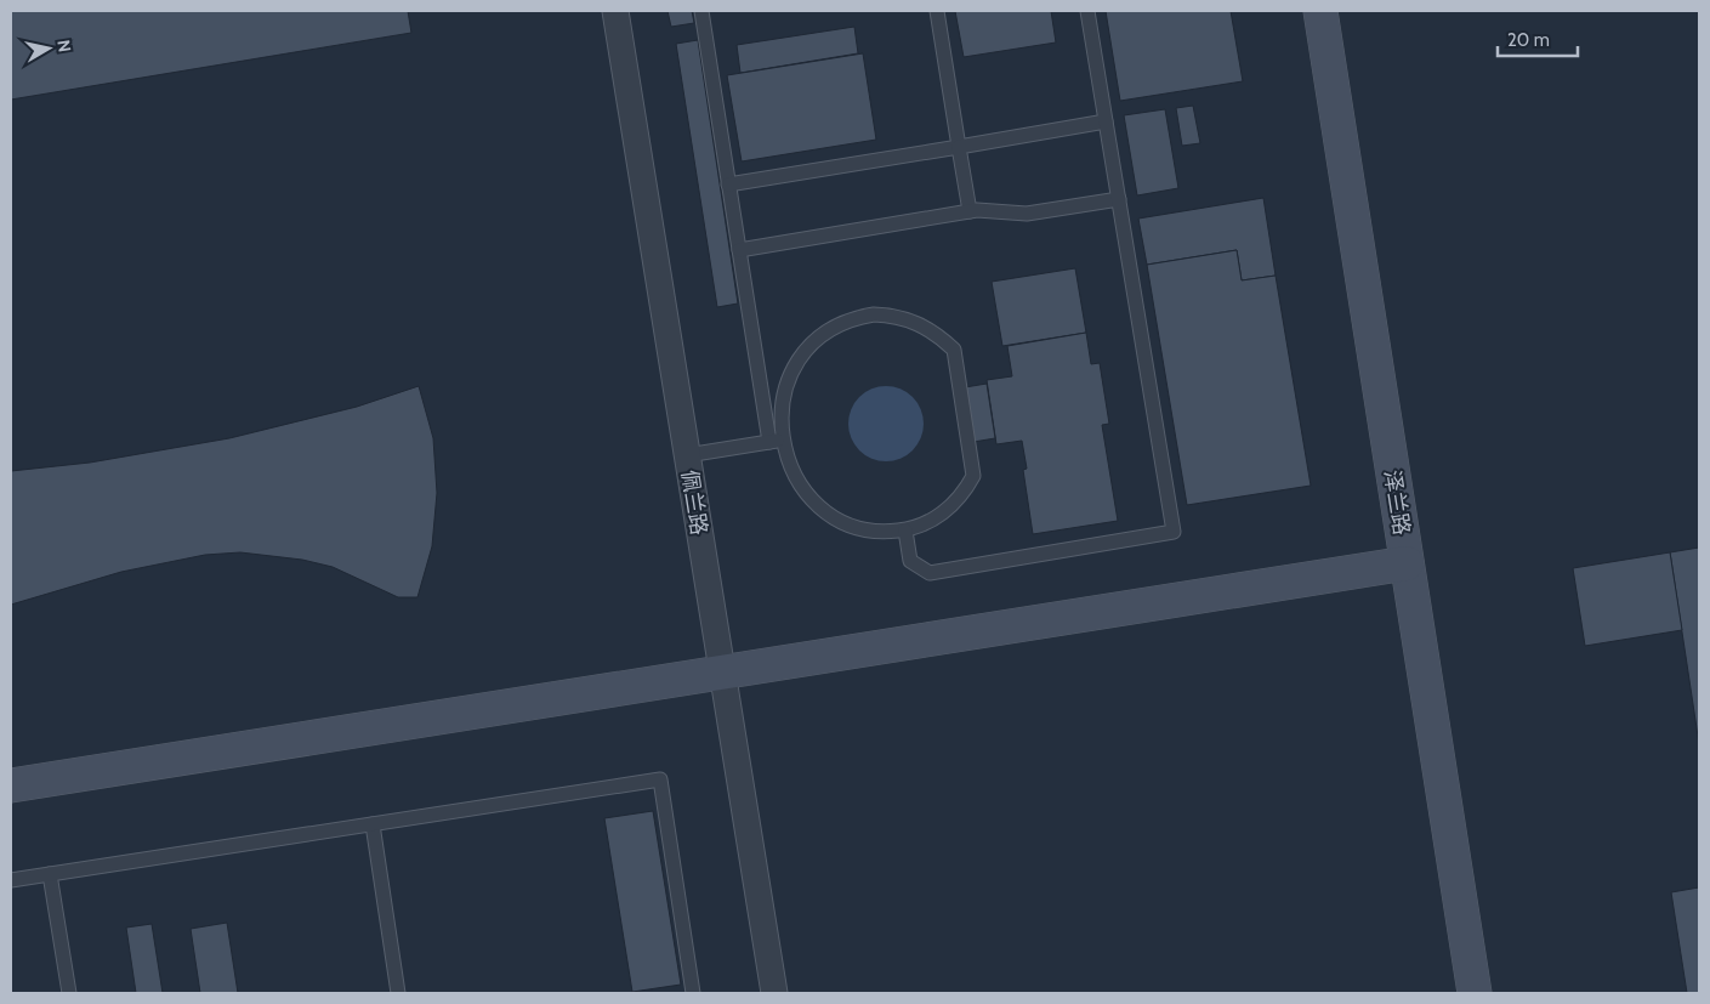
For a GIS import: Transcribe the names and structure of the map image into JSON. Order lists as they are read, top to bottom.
{
  "streets": {
    "street": ["佩兰路", "泽兰路"]
  },
  "scale_bar": "20 m",
  "north": "right"
}
